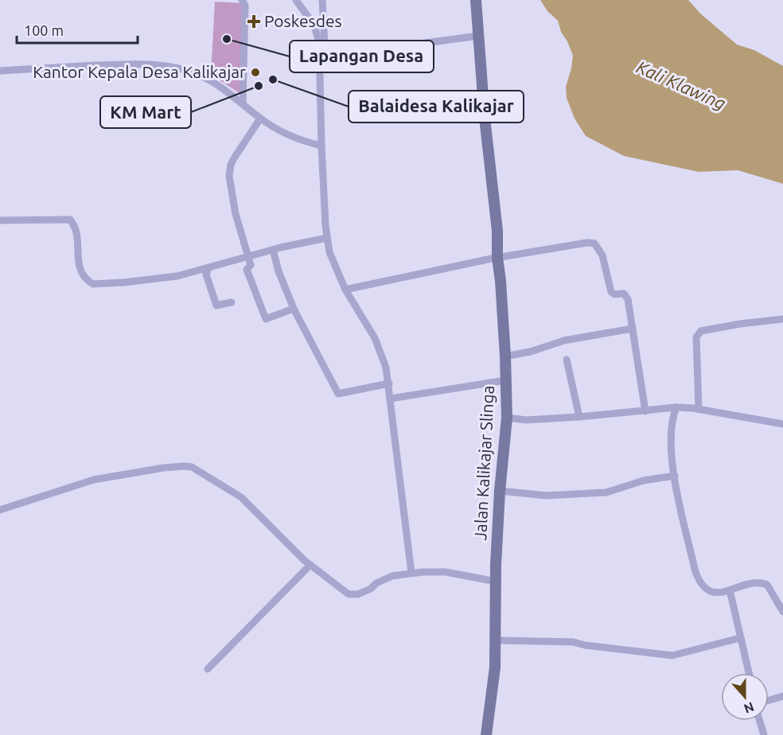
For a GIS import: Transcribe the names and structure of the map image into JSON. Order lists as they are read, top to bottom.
{
  "streets": {
    "street": ["Jalan Kalikajar Slinga"]
  },
  "water": ["Kali Klawing"],
  "places": {
    "health": ["Poskesdes"],
    "other": [
      "Lapangan Desa",
      "Kantor Kepala Desa Kalikajar",
      "Balaidesa Kalikajar",
      "KM Mart"
    ]
  },
  "scale_bar": "100 m",
  "north": "bottom"
}
